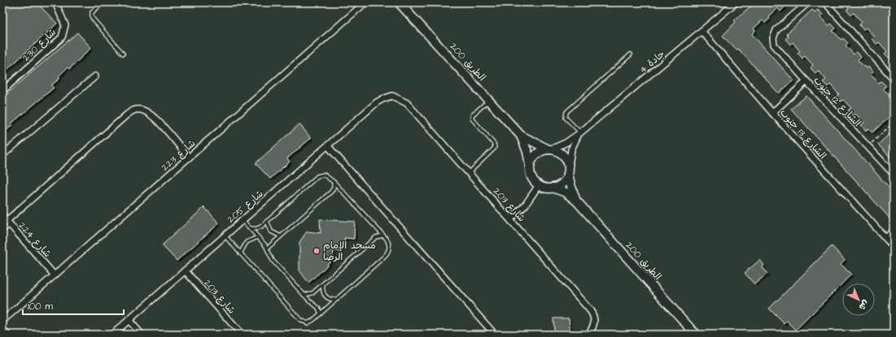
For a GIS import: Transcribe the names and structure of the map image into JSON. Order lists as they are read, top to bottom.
{
  "streets": {
    "main road": ["الطريق 200"],
    "street": [
      "شارع 230",
      "جادة 4",
      "الشارع 12 جنوب",
      "الشارع 13 جنوب",
      "شارع 223",
      "شارع 203",
      "شارع 205",
      "شارع 224"
    ]
  },
  "crossings": [
    ["الطريق 200", "جادة 4"],
    ["جادة 4", "الشارع 13 جنوب"],
    ["شارع 223", "شارع 224"],
    ["شارع 203", "شارع 205"]
  ],
  "places": ["مسجد الإمام الرضا"],
  "scale_bar": "100 m",
  "north": "bottom right"
}
